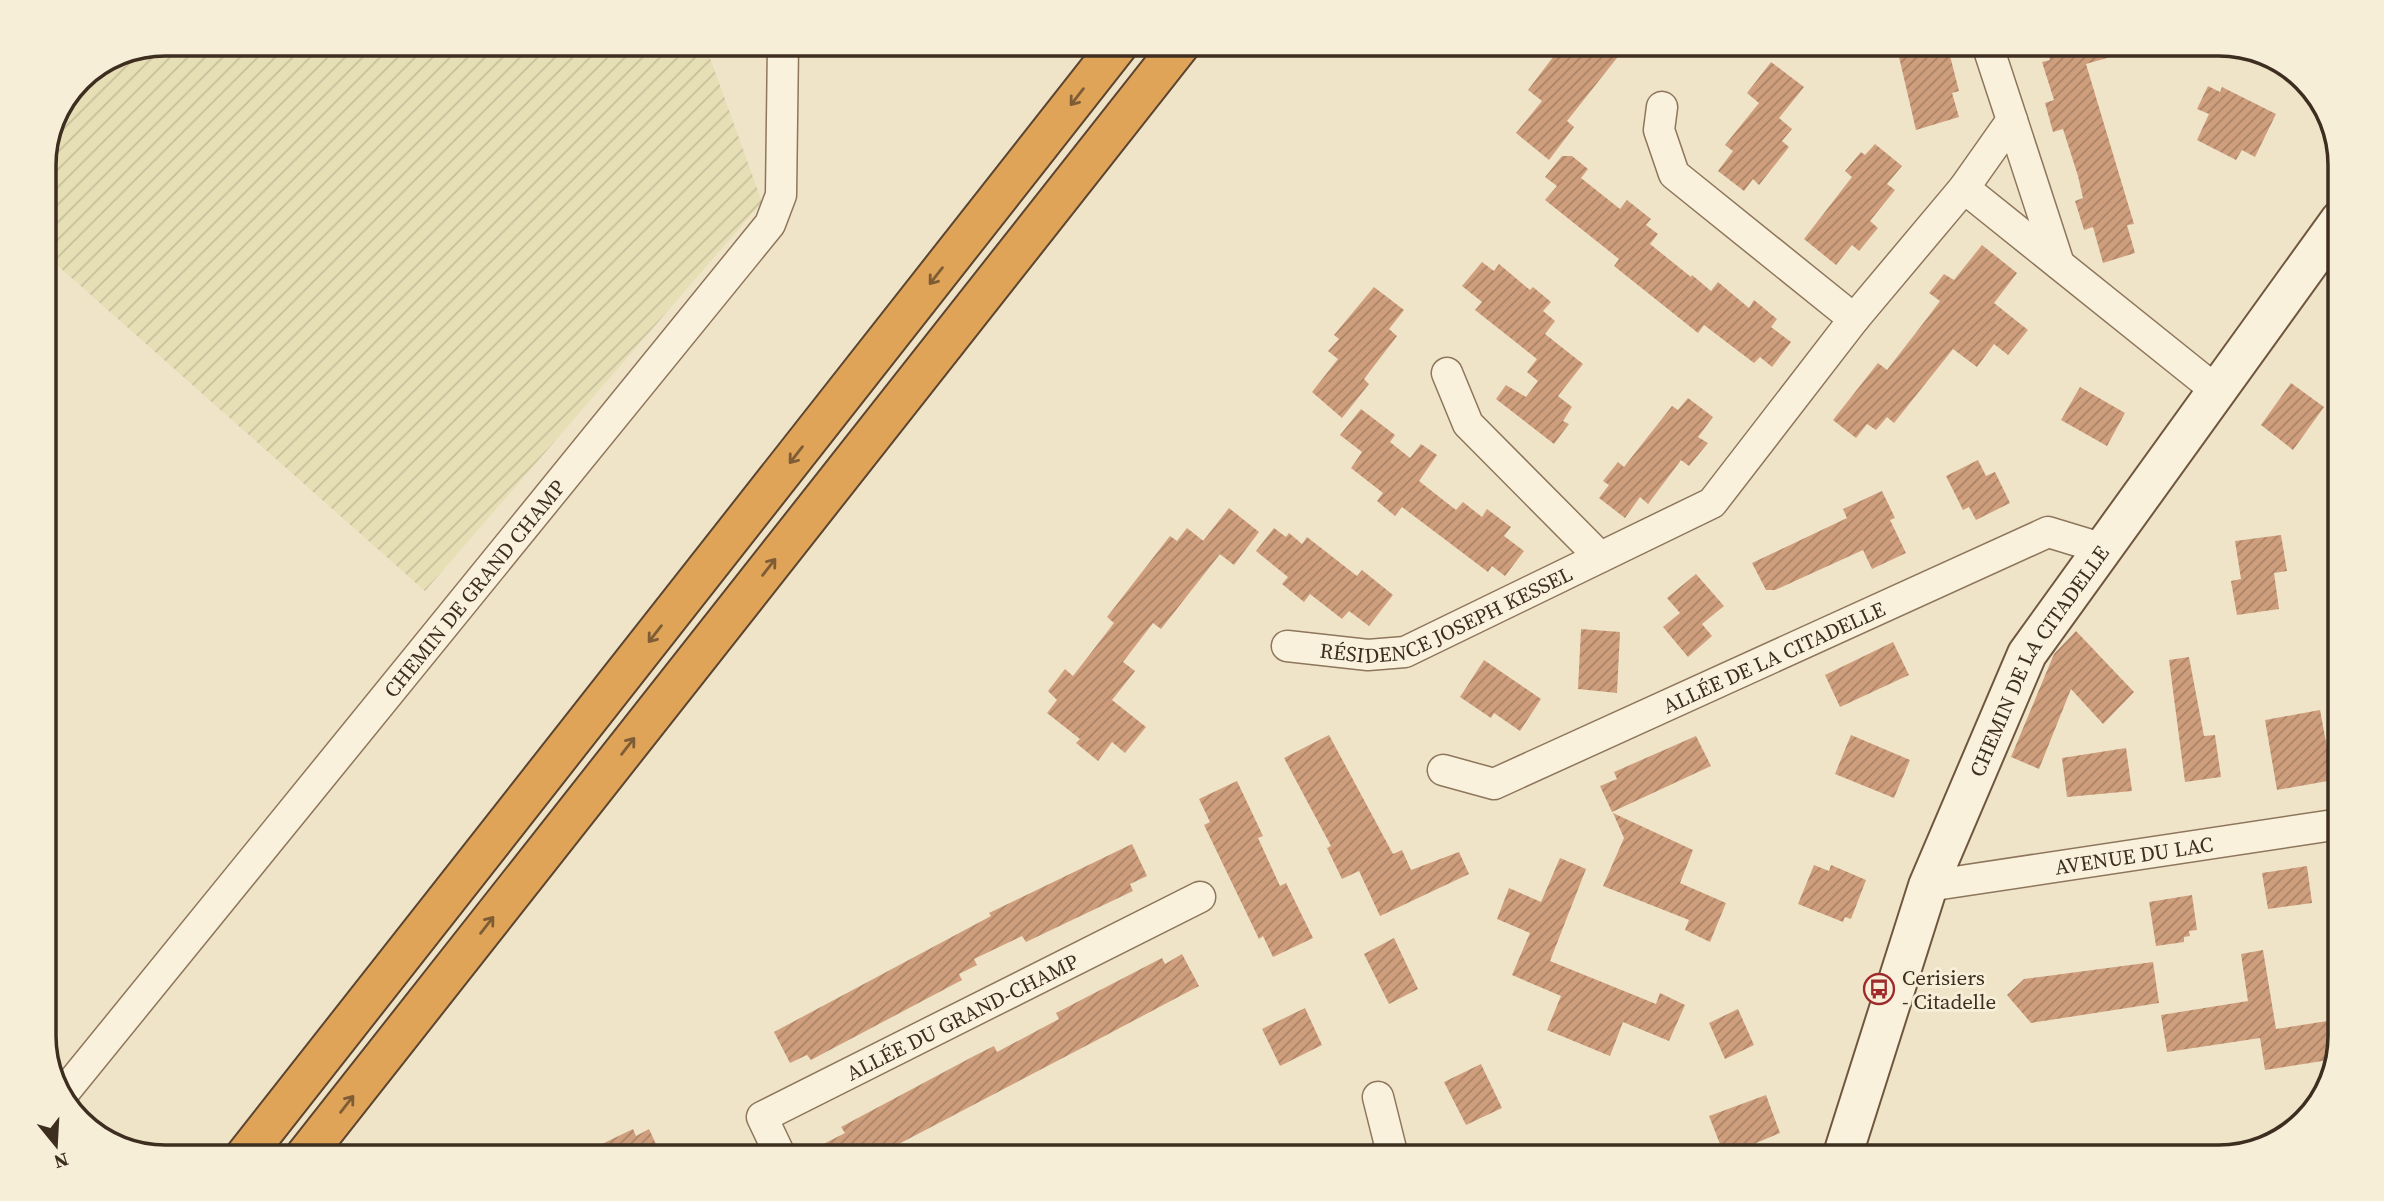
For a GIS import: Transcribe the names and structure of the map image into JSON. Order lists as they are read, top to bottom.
{
  "streets": {
    "street": [
      "CHEMIN DE GRAND CHAMP",
      "RÉSIDENCE JOSEPH KESSEL",
      "ALLÉE DE LA CITADELLE",
      "CHEMIN DE LA CITADELLE",
      "AVENUE DU LAC",
      "ALLÉE DU GRAND-CHAMP"
    ]
  },
  "crossings": [
    ["ALLÉE DE LA CITADELLE", "CHEMIN DE LA CITADELLE"],
    ["CHEMIN DE LA CITADELLE", "AVENUE DU LAC"]
  ],
  "places": {
    "bus stop": ["Cerisiers - Citadelle"]
  },
  "north": "bottom"
}
